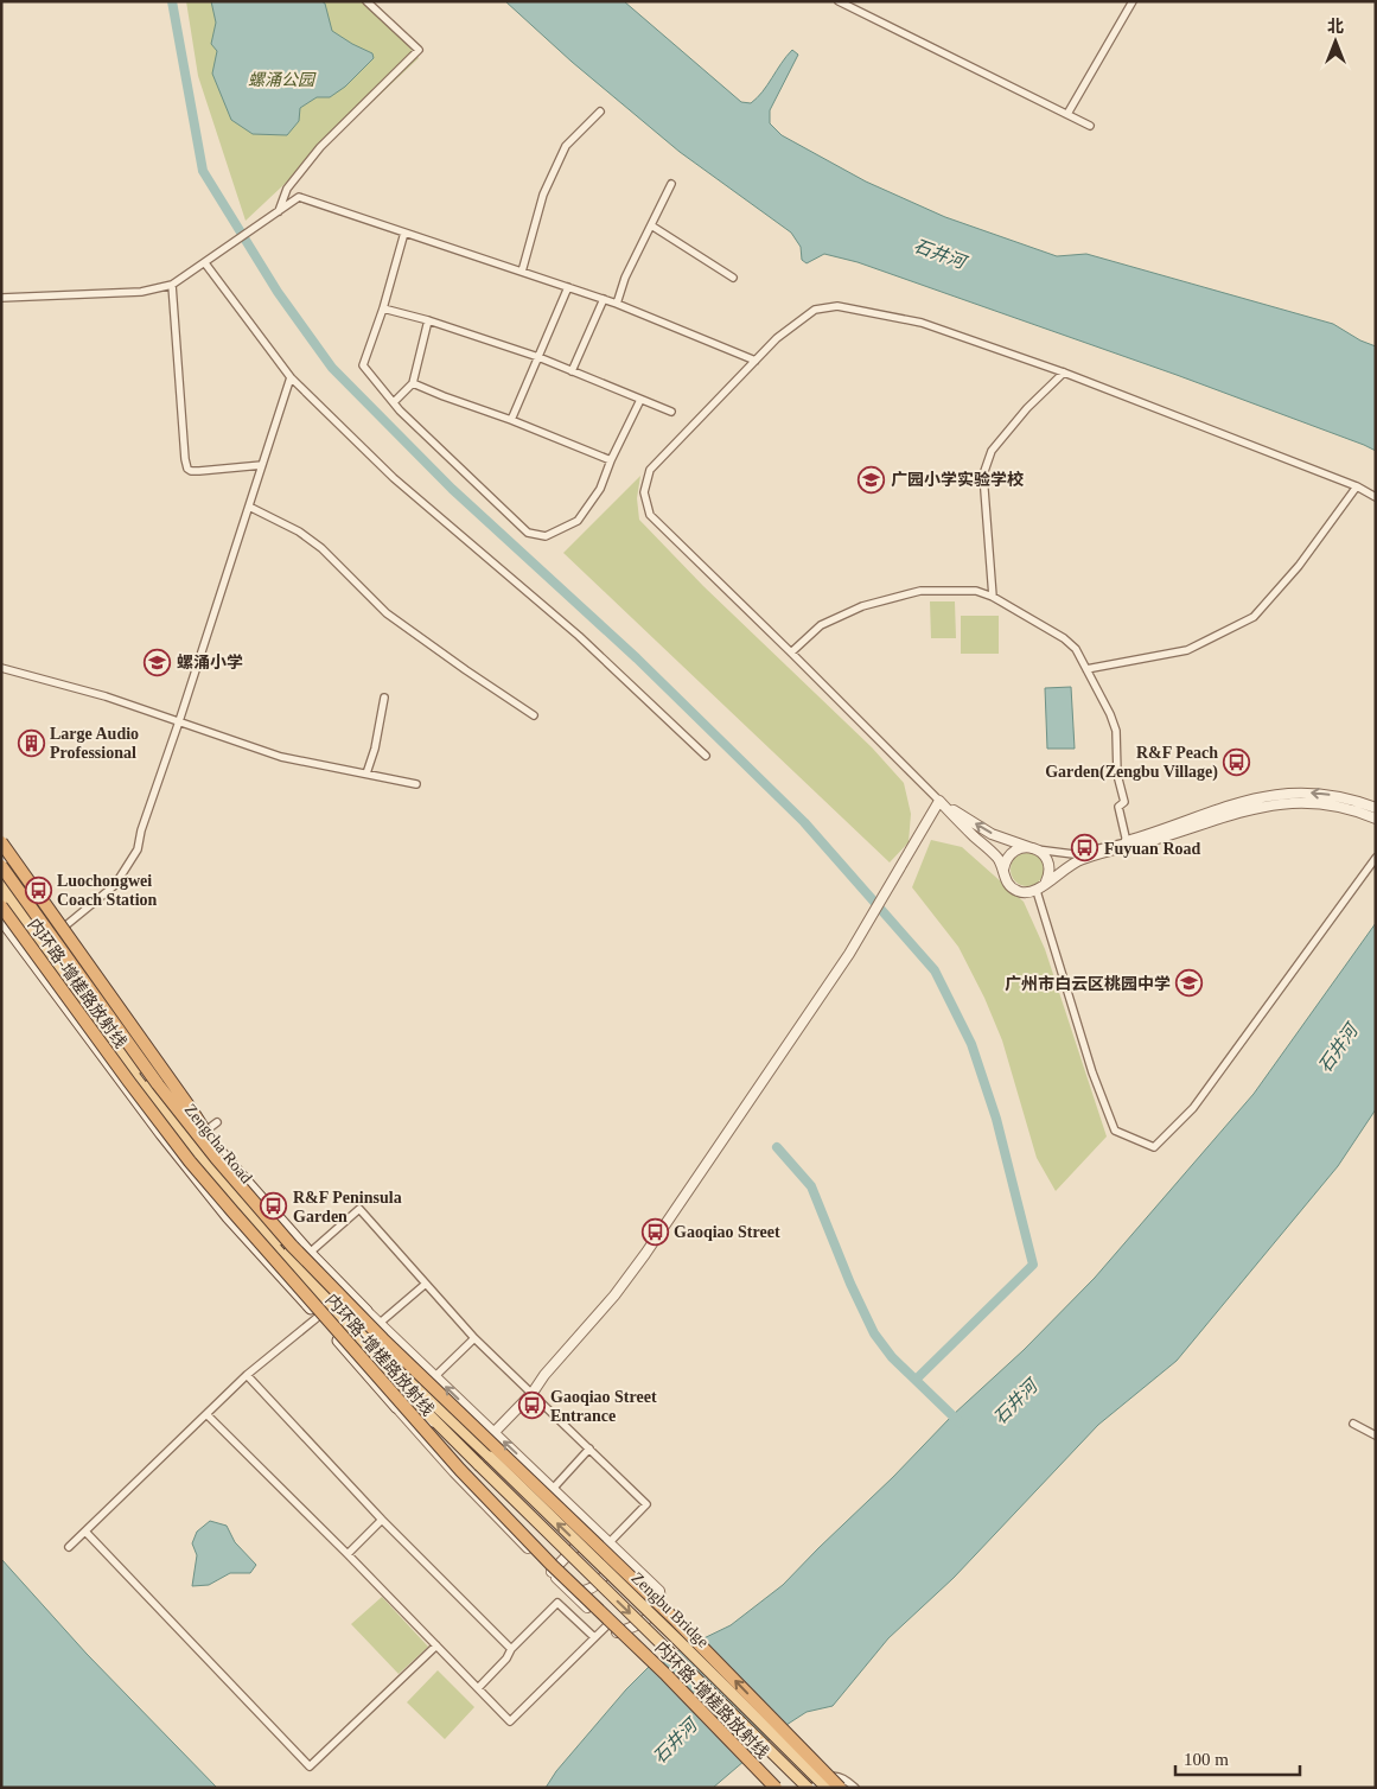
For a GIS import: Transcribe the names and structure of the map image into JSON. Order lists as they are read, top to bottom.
{
  "streets": {
    "highway": ["内环路-增槎路放射线", "Zengcha Road"],
    "main road": ["Zengbu Bridge"]
  },
  "crossings": [
    ["内环路-增槎路放射线", "Zengcha Road"],
    ["Zengcha Road", "Zengbu Bridge"]
  ],
  "water": ["石井河"],
  "parks": ["螺涌公园"],
  "places": {
    "school or university": ["广园小学实验学校", "螺涌小学", "广州市白云区桃园中学"],
    "building": ["Large Audio Professional"],
    "bus stop": [
      "R&F Peach Garden(Zengbu Village)",
      "Fuyuan Road",
      "Luochongwei Coach Station",
      "R&F Peninsula Garden",
      "Gaoqiao Street",
      "Gaoqiao Street Entrance"
    ]
  },
  "scale_bar": "100 m",
  "north": "top"
}
